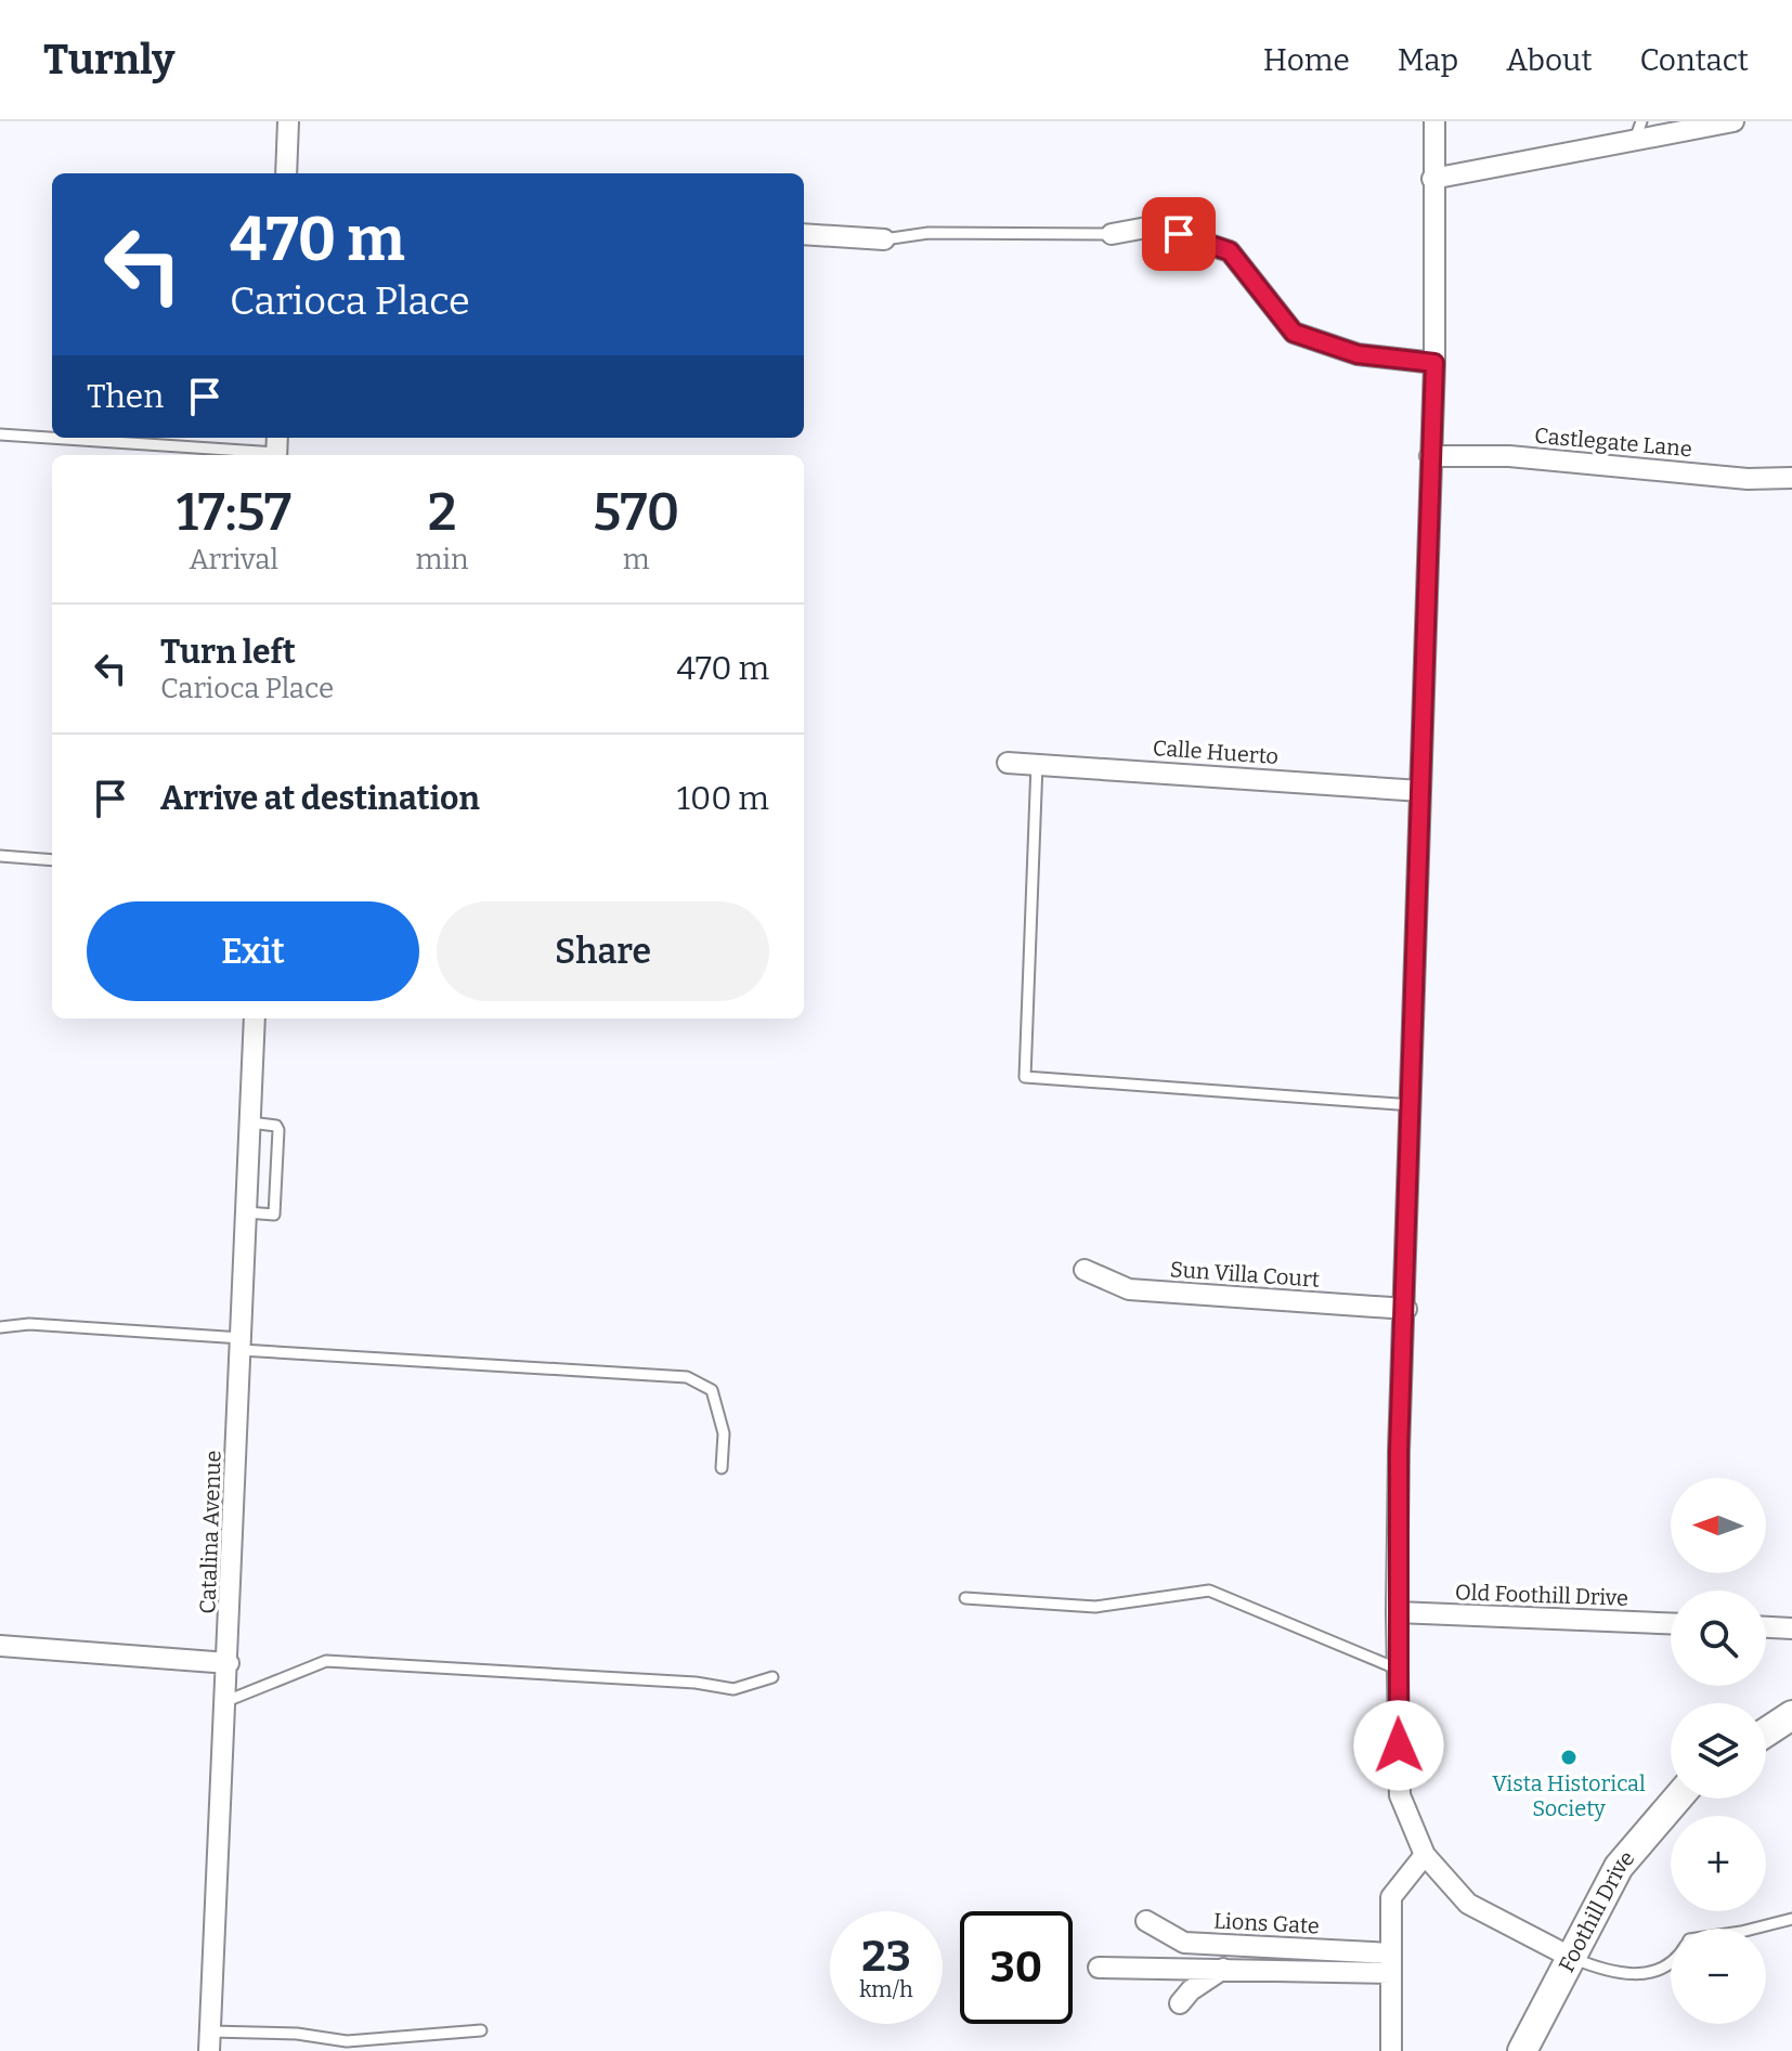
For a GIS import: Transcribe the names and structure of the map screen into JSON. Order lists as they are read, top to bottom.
{
  "streets": {
    "main road": ["Foothill Drive"],
    "street": [
      "Castlegate Lane",
      "Calle Huerto",
      "Sun Villa Court",
      "Catalina Avenue",
      "Old Foothill Drive",
      "Lions Gate"
    ]
  },
  "places": ["Vista Historical Society"],
  "north": "left",
  "page": {
    "header": "Turnly",
    "nav": [
      "Home",
      "Map",
      "About",
      "Contact"
    ],
    "turn": ["470 m", "Carioca Place"],
    "then": "Then",
    "eta": [
      "17:57",
      "Arrival",
      "2",
      "min",
      "570",
      "m"
    ],
    "list": [
      {
        "name": "Turn left",
        "note": "Carioca Place",
        "value": "470 m"
      },
      {
        "name": "Arrive at destination",
        "value": "100 m"
      }
    ],
    "buttons": ["Exit", "Share"],
    "map_buttons": ["+", "−"],
    "speed": "23 km/h",
    "limit": "30"
  }
}
